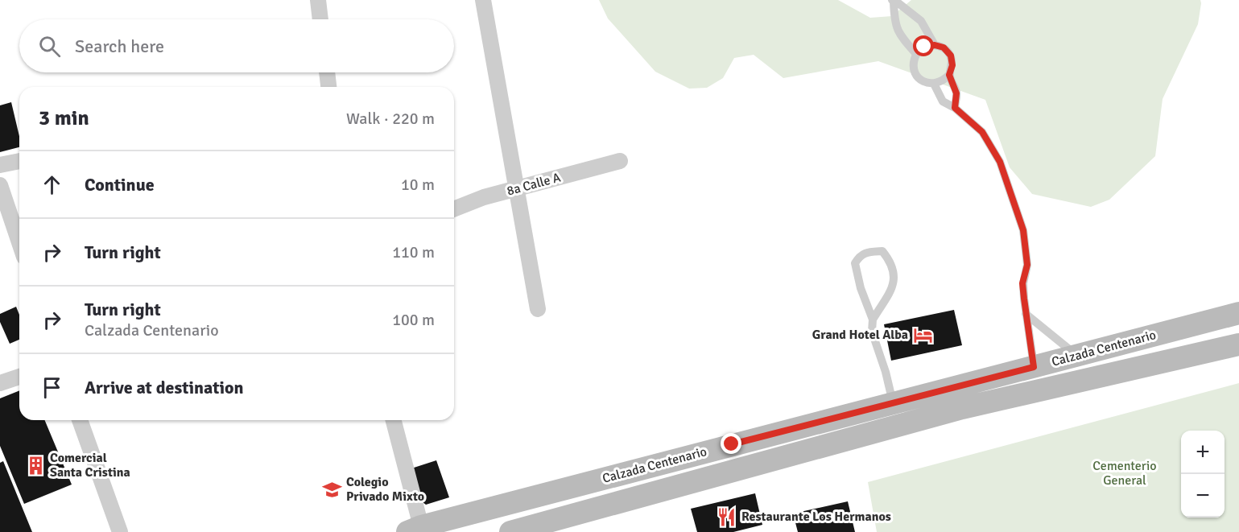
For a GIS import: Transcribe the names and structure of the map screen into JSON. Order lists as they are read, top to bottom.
{
  "streets": {
    "main road": ["Calzada Centenario"],
    "street": ["8a Calle A"]
  },
  "parks": ["Cementerio General"],
  "places": {
    "hotel": ["Grand Hotel Alba"],
    "building": ["Comercial Santa Cristina"],
    "school or university": ["Colegio Privado Mixto"],
    "restaurant": ["Restaurante Los Hermanos"]
  },
  "page": {
    "search": "Search here",
    "heading": ["3 min", "Walk · 220 m"],
    "list": [
      ["Continue", "10 m"],
      ["Turn right", "110 m"],
      ["Turn right", "Calzada Centenario", "100 m"],
      "Arrive at destination"
    ],
    "map_buttons": ["+", "−"]
  }
}
